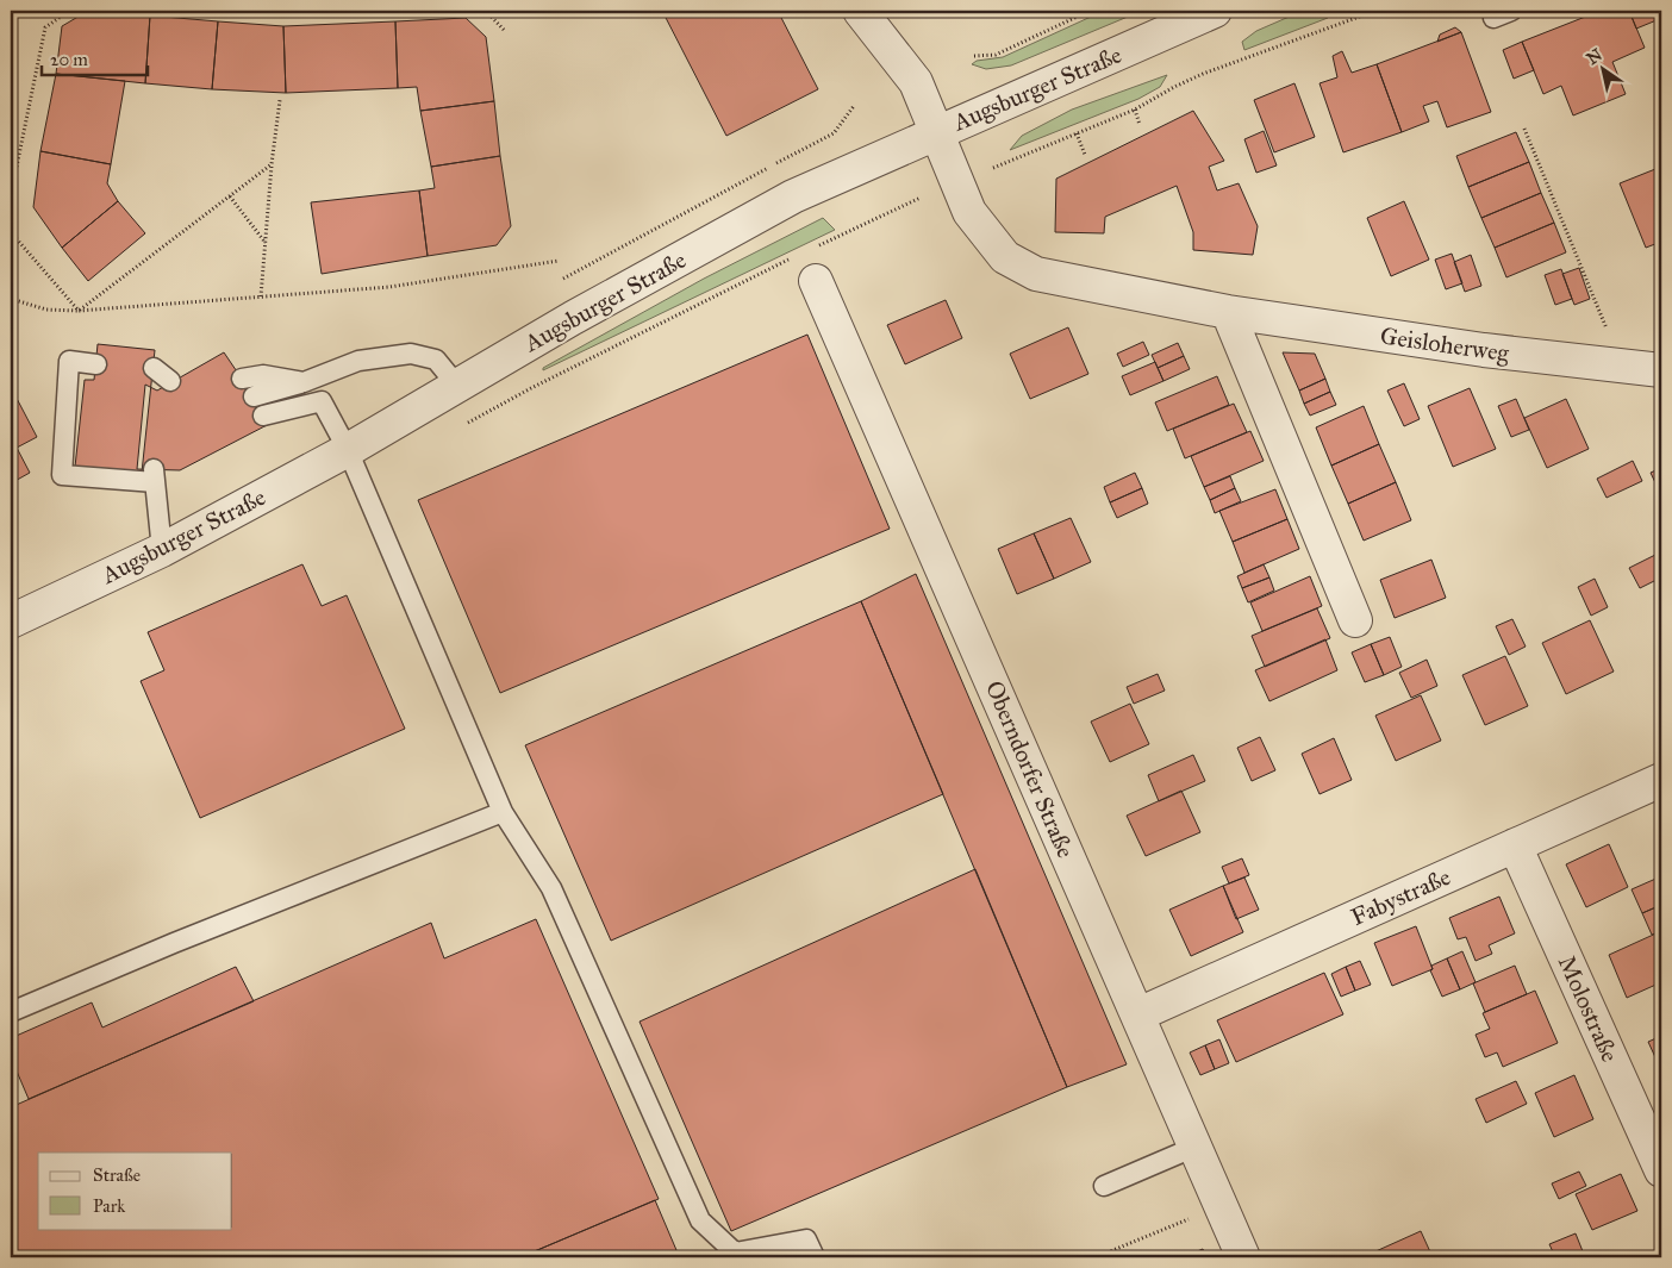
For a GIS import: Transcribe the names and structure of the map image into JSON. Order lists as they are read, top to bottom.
{
  "streets": {
    "street": [
      "Augsburger Straße",
      "Geisloherweg",
      "Oberndorfer Straße",
      "Fabystraße",
      "Molostraße"
    ]
  },
  "crossings": [
    ["Augsburger Straße", "Geisloherweg"],
    ["Oberndorfer Straße", "Fabystraße"],
    ["Fabystraße", "Molostraße"]
  ],
  "legend": ["Straße", "Park"],
  "scale_bar": "20 m",
  "north": "top left"
}
